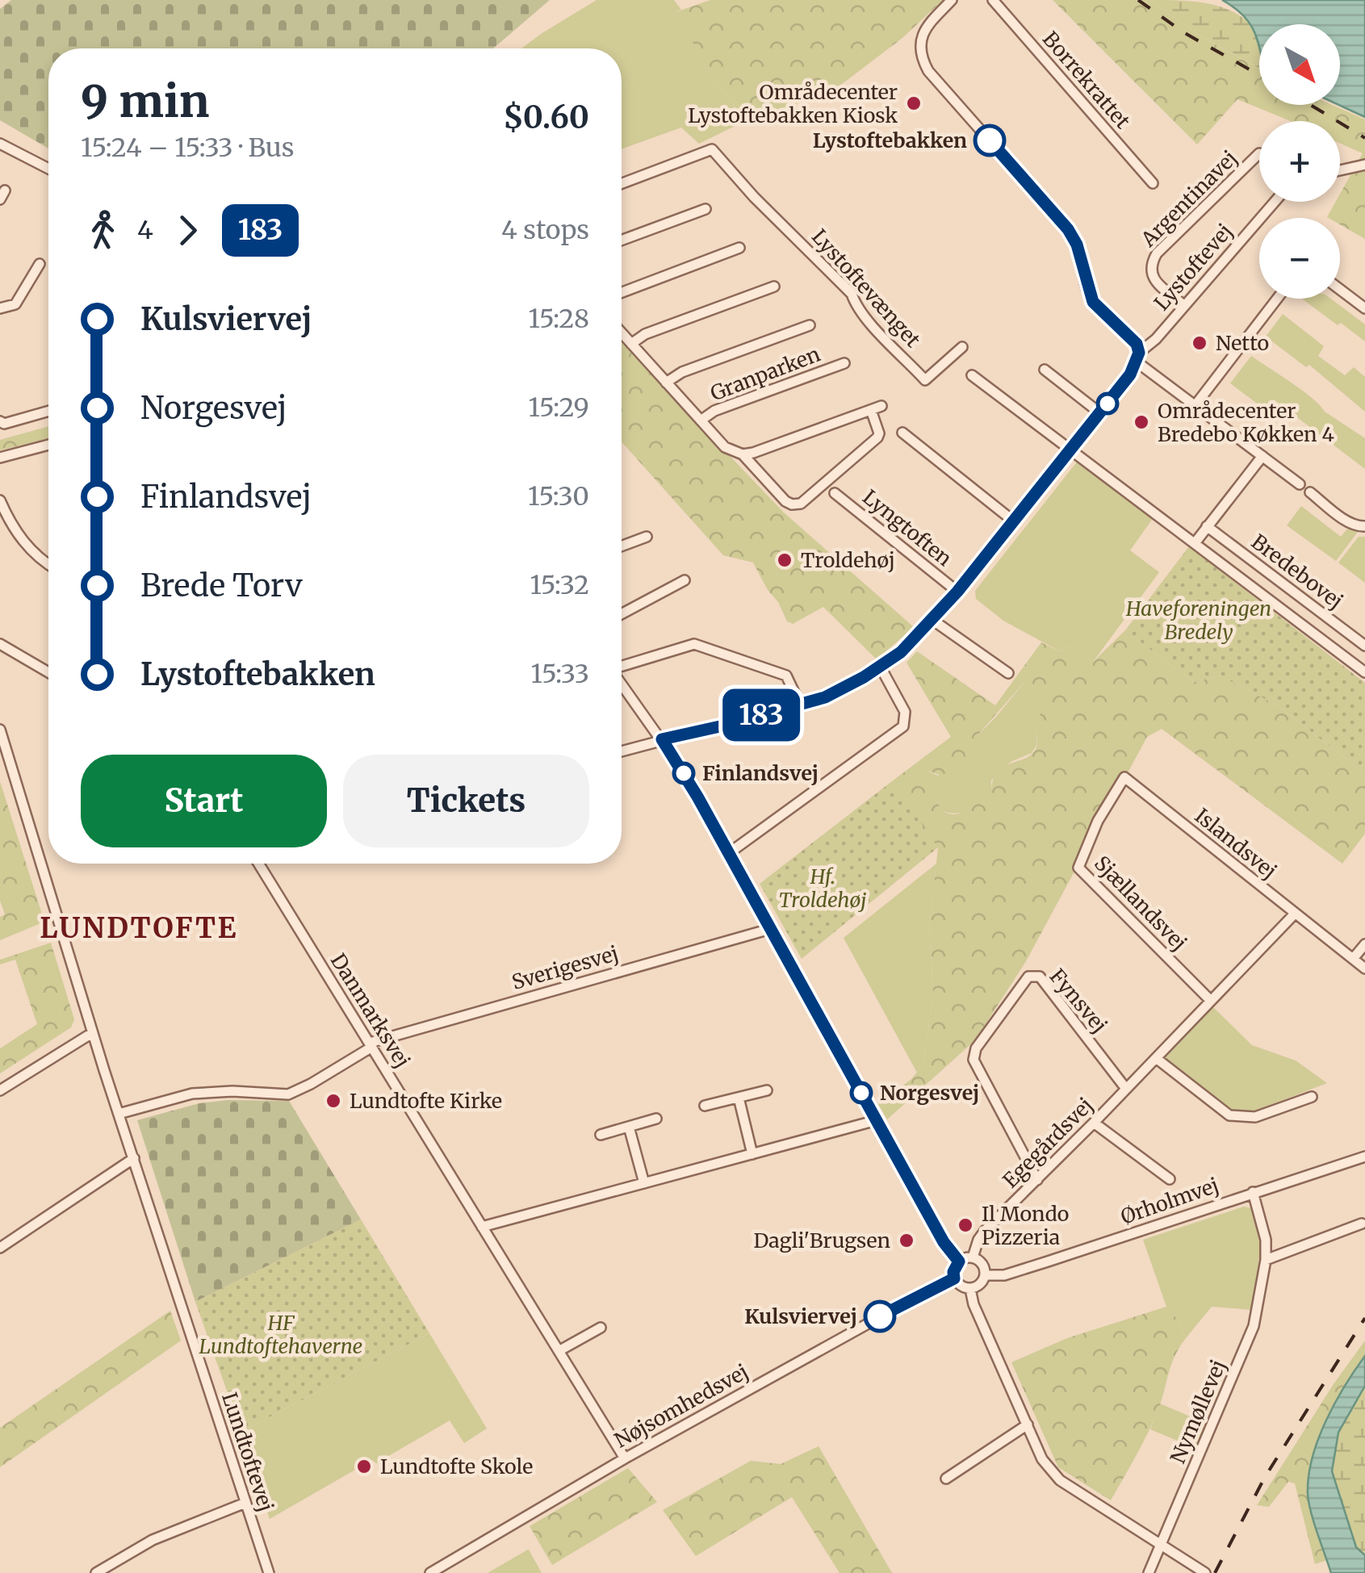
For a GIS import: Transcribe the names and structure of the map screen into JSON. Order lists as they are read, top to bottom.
{
  "streets": {
    "street": [
      "Borrekrattet",
      "Argentinavej",
      "Lystoftevej",
      "Lystoftevænget",
      "Granparken",
      "Lyngtoften",
      "Bredebovej",
      "Islandsvej",
      "Sjællandsvej",
      "Sverigesvej",
      "Fynsvej",
      "Danmarksvej",
      "Egegårdsvej",
      "Ørholmvej",
      "Nøjsomhedsvej",
      "Nymøllevej",
      "Lundtoftevej"
    ]
  },
  "crossings": [
    ["Argentinavej", "Lystoftevej"],
    ["Lystoftevej", "Lyngtoften"],
    ["Lystoftevej", "Bredebovej"],
    ["Islandsvej", "Sjællandsvej"],
    ["Islandsvej", "Egegårdsvej"],
    ["Sjællandsvej", "Egegårdsvej"],
    ["Sverigesvej", "Danmarksvej"],
    ["Sverigesvej", "Lundtoftevej"],
    ["Fynsvej", "Egegårdsvej"],
    ["Danmarksvej", "Nøjsomhedsvej"],
    ["Egegårdsvej", "Ørholmvej"],
    ["Egegårdsvej", "Nøjsomhedsvej"],
    ["Ørholmvej", "Nøjsomhedsvej"],
    ["Ørholmvej", "Nymøllevej"]
  ],
  "districts": ["LUNDTOFTE"],
  "parks": ["Haveforeningen Bredely", "Hf. Troldehøj", "HF Lundtoftehaverne"],
  "places": [
    "Områdecenter Lystoftebakken Kiosk",
    "Lystoftebakken",
    "Netto",
    "Områdecenter Bredebo Køkken 4",
    "Troldehøj",
    "Finlandsvej",
    "Norgesvej",
    "Lundtofte Kirke",
    "Il Mondo Pizzeria",
    "Dagli'Brugsen",
    "Kulsviervej",
    "Lundtofte Skole"
  ],
  "lines": ["bus line 183"],
  "north": "bottom right",
  "page": {
    "on_map": "183",
    "map_buttons": ["+", "−"],
    "heading": ["9 min", "15:24 – 15:33 · Bus", "$0.60"],
    "legs": ["4", "183", "4 stops"],
    "list": [
      {
        "name": "Kulsviervej",
        "value": "15:28"
      },
      {
        "name": "Norgesvej",
        "value": "15:29"
      },
      {
        "name": "Finlandsvej",
        "value": "15:30"
      },
      {
        "name": "Brede Torv",
        "value": "15:32"
      },
      {
        "name": "Lystoftebakken",
        "value": "15:33"
      }
    ],
    "buttons": ["Start", "Tickets"]
  }
}
